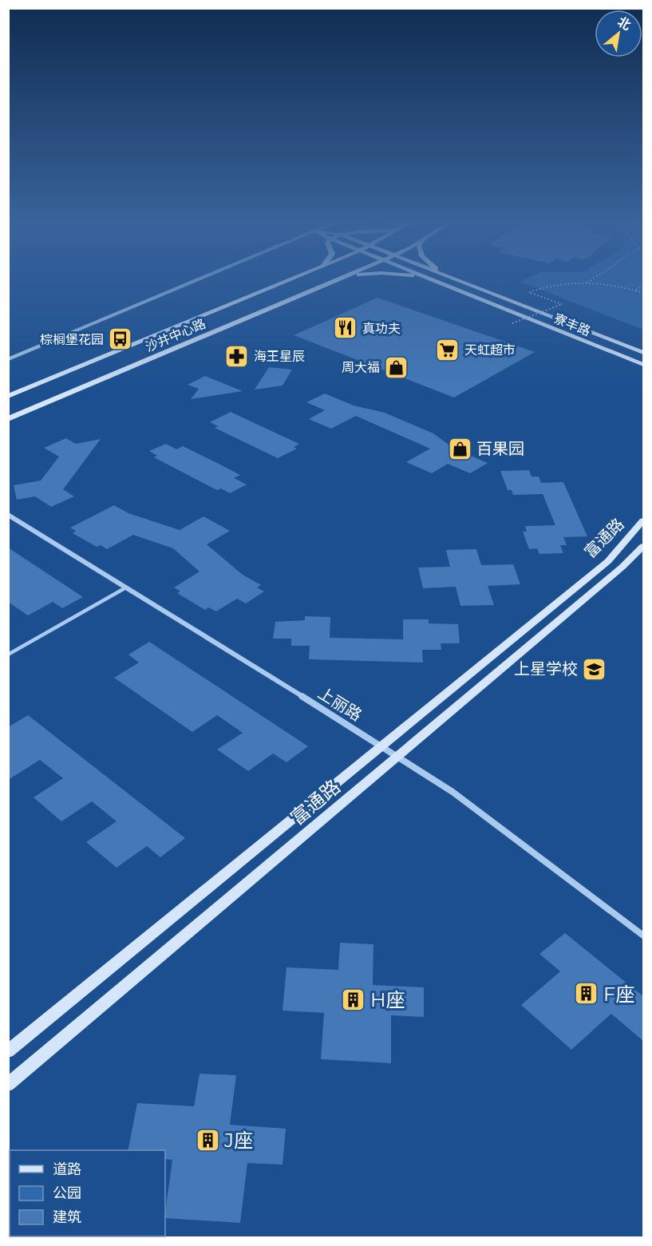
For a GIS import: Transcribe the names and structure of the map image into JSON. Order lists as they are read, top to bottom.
{
  "streets": {
    "street": [
      "寮丰路",
      "沙井中心路",
      "富通路",
      "上丽路"
    ]
  },
  "crossings": [
    ["富通路", "上丽路"]
  ],
  "places": {
    "restaurant": ["真功夫"],
    "bus stop": ["棕榈堡花园"],
    "supermarket": ["天虹超市"],
    "pharmacy": ["海王星辰"],
    "shop": ["周大福", "百果园"],
    "school or university": ["上星学校"],
    "building": ["F座", "H座", "J座"]
  },
  "legend": ["道路", "公园", "建筑"],
  "north": "top right"
}
